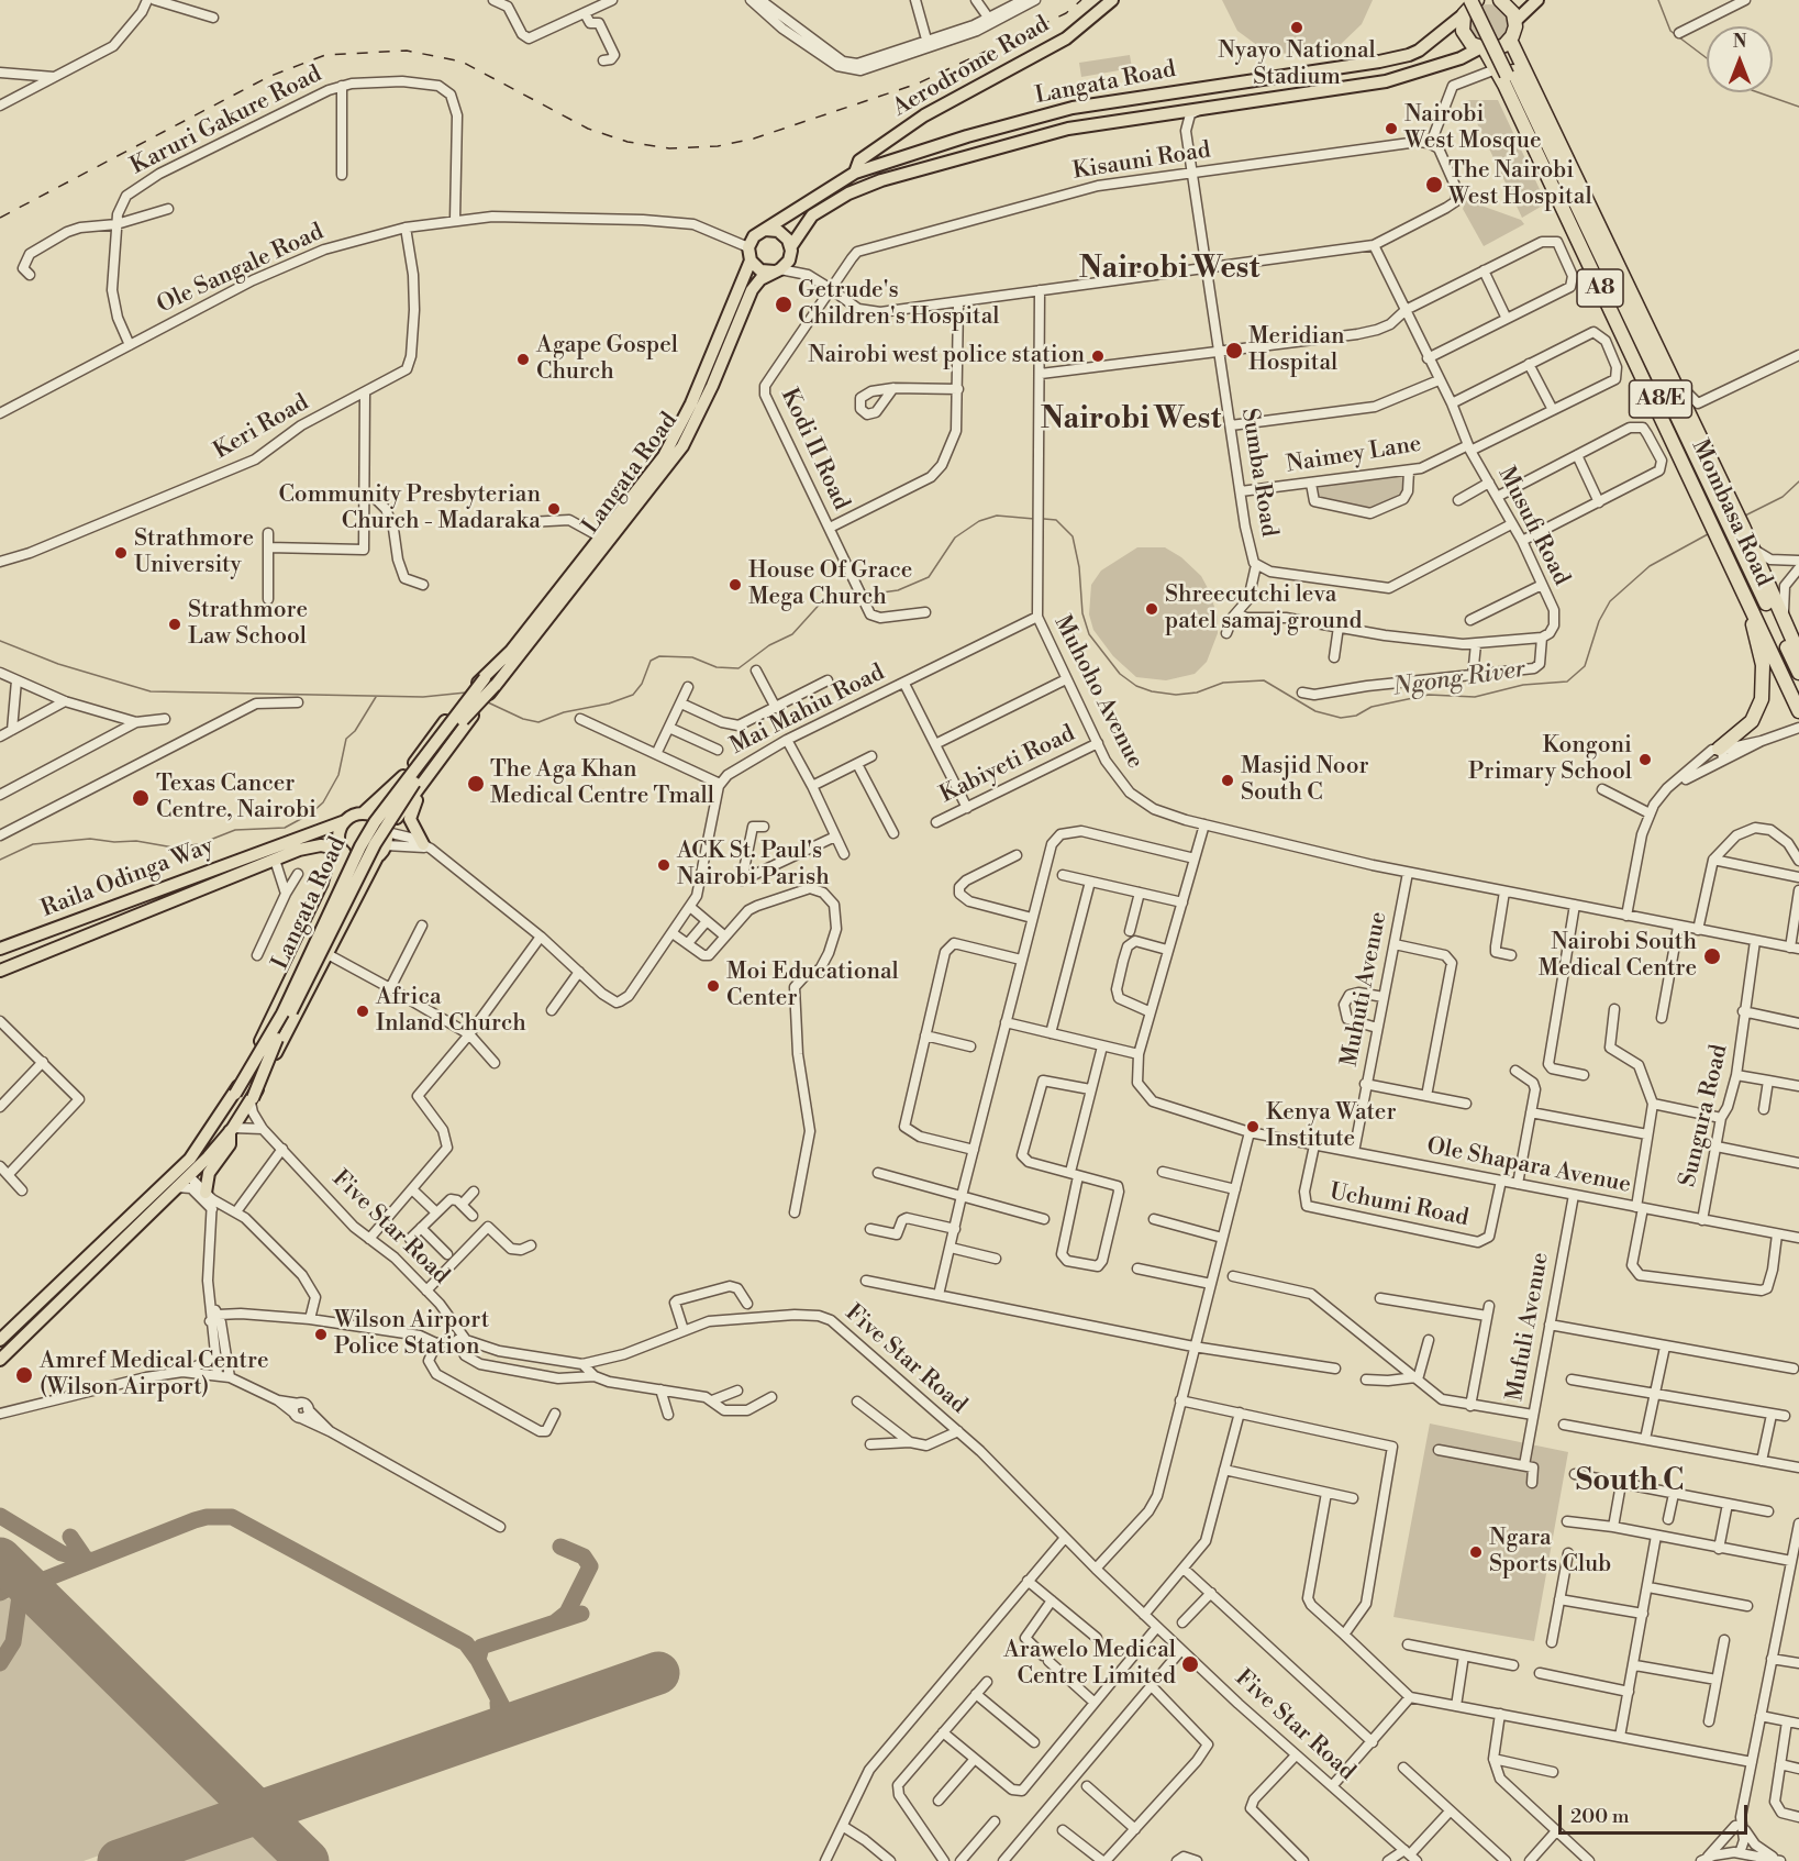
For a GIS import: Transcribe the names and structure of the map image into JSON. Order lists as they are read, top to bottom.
{
  "streets": {
    "highway": ["A8", "A8/E", "Mombasa Road"],
    "main road": ["Aerodrome Road", "Langata Road", "Raila Odinga Way"],
    "street": [
      "Karuri Gakure Road",
      "Kisauni Road",
      "Ole Sangale Road",
      "Keri Road",
      "Kodi II Road",
      "Naimey Lane",
      "Sumba Road",
      "Musufi Road",
      "Muhoho Avenue",
      "Mai Mahiu Road",
      "Kabiyeti Road",
      "Muhuti Avenue",
      "Sungura Road",
      "Ole Shapara Avenue",
      "Uchumi Road",
      "Five Star Road",
      "Mufuli Avenue"
    ]
  },
  "crossings": [
    ["Aerodrome Road", "Langata Road"],
    ["Langata Road", "Ole Sangale Road"],
    ["Langata Road", "A8"],
    ["Langata Road", "A8/E"],
    ["Langata Road", "Sumba Road"],
    ["Langata Road", "Mombasa Road"],
    ["Langata Road", "Raila Odinga Way"],
    ["Karuri Gakure Road", "Ole Sangale Road"],
    ["Kisauni Road", "Kodi II Road"],
    ["Kisauni Road", "Sumba Road"],
    ["Ole Sangale Road", "Keri Road"],
    ["A8", "A8/E"],
    ["A8", "Mombasa Road"],
    ["Naimey Lane", "Sumba Road"],
    ["Naimey Lane", "Musufi Road"],
    ["Sumba Road", "Musufi Road"],
    ["Muhoho Avenue", "Mai Mahiu Road"],
    ["Muhoho Avenue", "Kabiyeti Road"],
    ["Muhoho Avenue", "Muhuti Avenue"],
    ["Muhoho Avenue", "Sungura Road"],
    ["Muhoho Avenue", "Ole Shapara Avenue"],
    ["Muhuti Avenue", "Ole Shapara Avenue"],
    ["Sungura Road", "Ole Shapara Avenue"],
    ["Ole Shapara Avenue", "Uchumi Road"],
    ["Ole Shapara Avenue", "Mufuli Avenue"]
  ],
  "districts": ["Nairobi West", "Nairobi West", "South C"],
  "water": ["Ngong River"],
  "places": [
    "Nyayo National Stadium",
    "Nairobi West Mosque",
    "The Nairobi West Hospital",
    "Getrude's Children's Hospital",
    "Meridian Hospital",
    "Nairobi west police station",
    "Agape Gospel Church",
    "Community Presbyterian Church - Madaraka",
    "Strathmore University",
    "House Of Grace Mega Church",
    "Shreecutchi leva patel samaj ground",
    "Strathmore Law School",
    "Kongoni Primary School",
    "Masjid Noor South C",
    "The Aga Khan Medical Centre Tmall",
    "Texas Cancer Centre, Nairobi",
    "ACK St. Paul's Nairobi Parish",
    "Nairobi South Medical Centre",
    "Moi Educational Center",
    "Africa Inland Church",
    "Kenya Water Institute",
    "Wilson Airport Police Station",
    "Amref Medical Centre (Wilson Airport)",
    "Ngara Sports Club",
    "Arawelo Medical Centre Limited"
  ],
  "scale_bar": "200 m",
  "north": "top"
}
